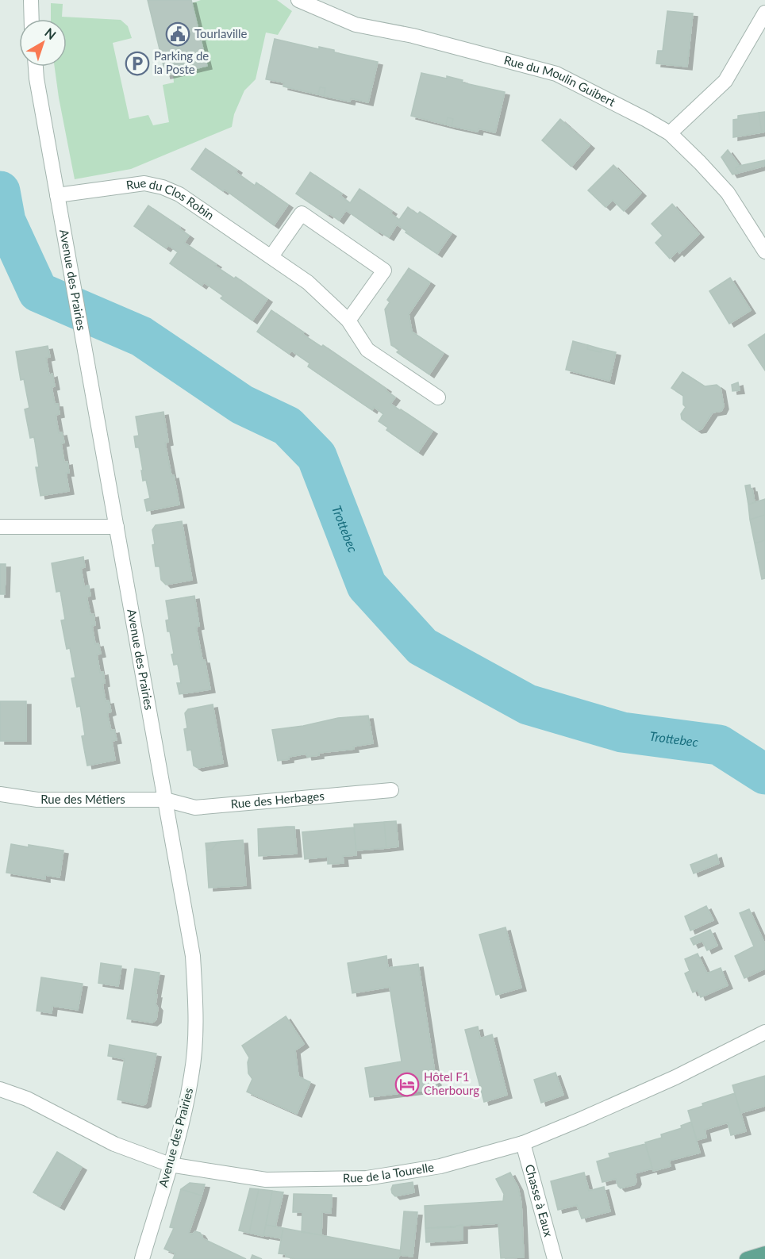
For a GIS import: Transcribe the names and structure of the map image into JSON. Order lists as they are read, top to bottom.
{
  "streets": {
    "street": [
      "Rue du Moulin Guibert",
      "Rue du Clos Robin",
      "Avenue des Prairies",
      "Rue des Métiers",
      "Rue des Herbages",
      "Rue de la Tourelle",
      "Chasse à Eaux"
    ]
  },
  "crossings": [
    ["Rue du Clos Robin", "Avenue des Prairies"],
    ["Avenue des Prairies", "Rue des Métiers"],
    ["Avenue des Prairies", "Rue des Herbages"],
    ["Avenue des Prairies", "Rue de la Tourelle"],
    ["Rue des Métiers", "Rue des Herbages"],
    ["Rue de la Tourelle", "Chasse à Eaux"]
  ],
  "water": ["Trottebec"],
  "places": {
    "public building": ["Tourlaville"],
    "parking": ["Parking de la Poste"],
    "hotel": ["Hôtel F1 Cherbourg"]
  },
  "north": "top right"
}
